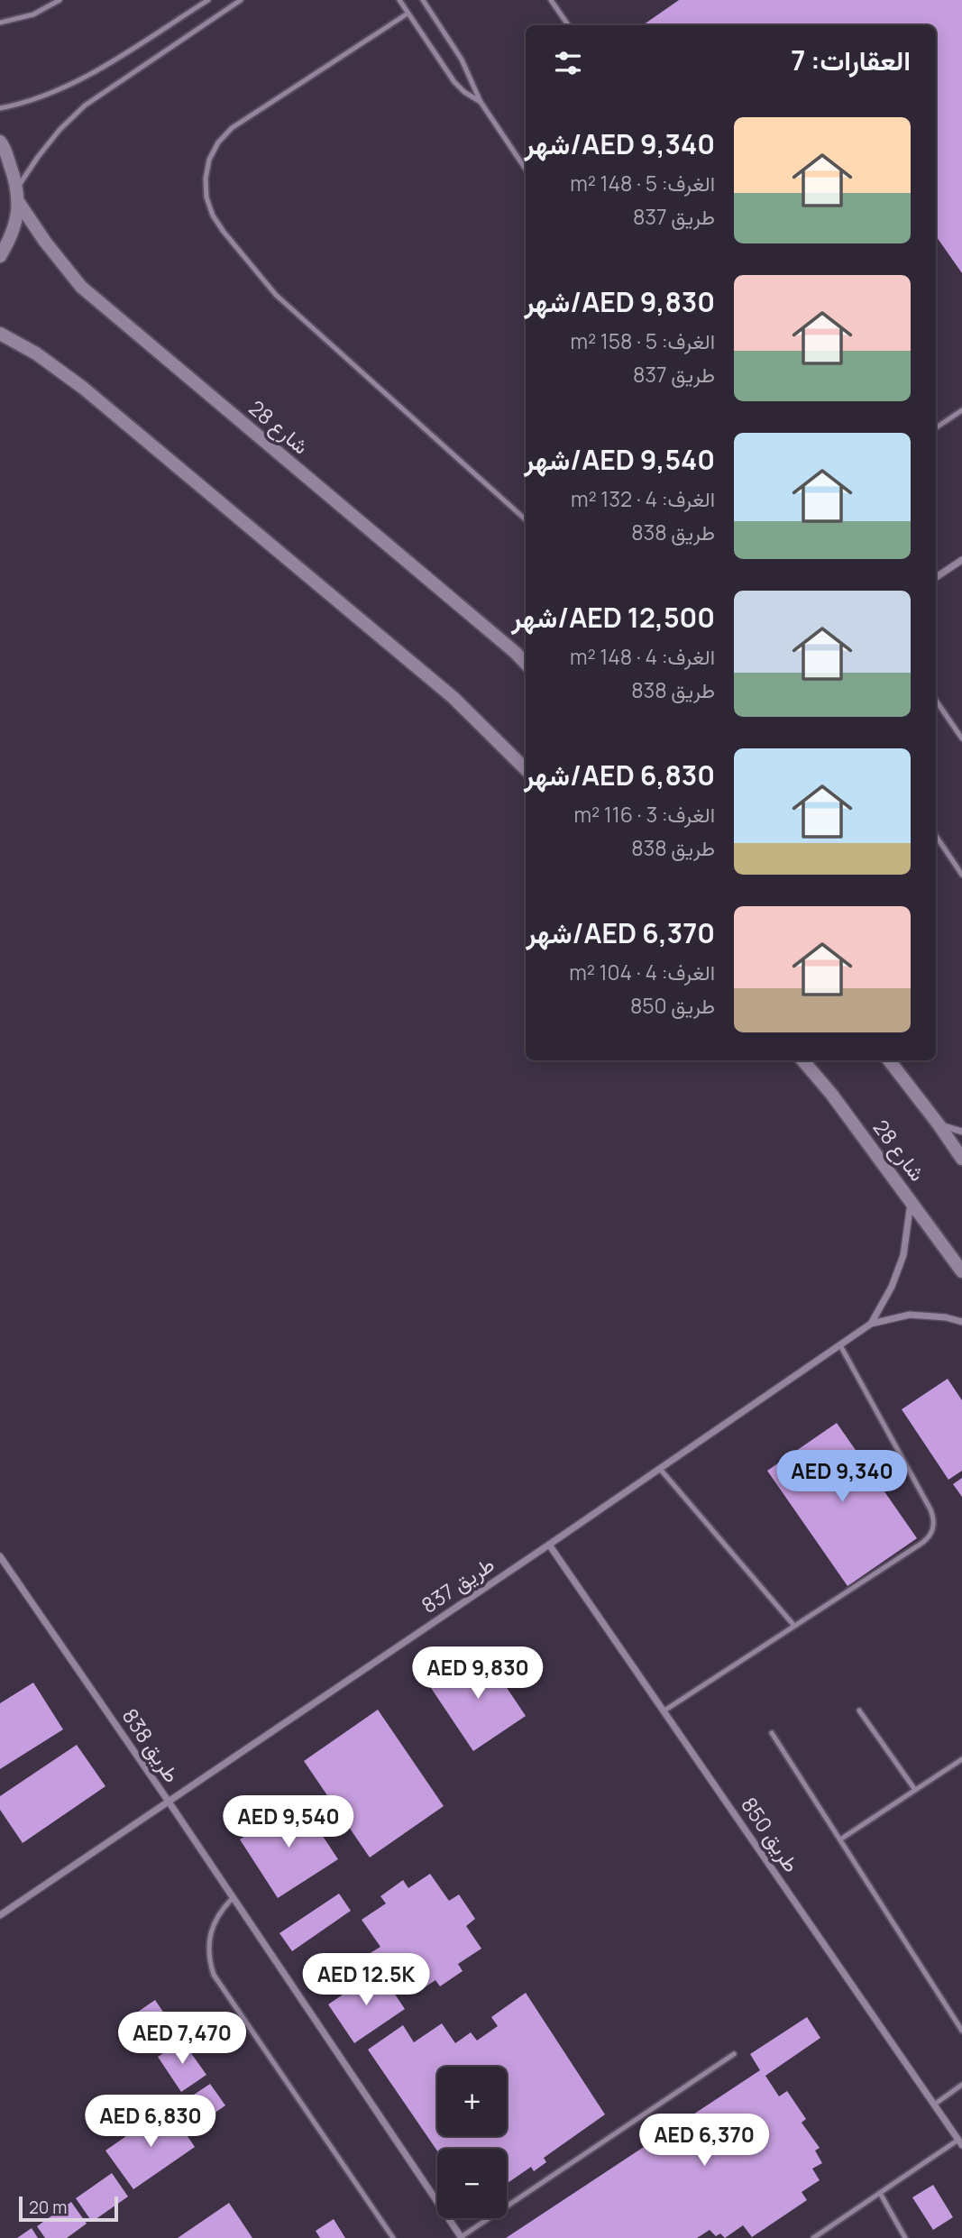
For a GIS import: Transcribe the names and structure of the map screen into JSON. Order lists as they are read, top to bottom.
{
  "streets": {
    "main road": ["شارع 28"],
    "street": ["طريق 837", "طريق 838", "طريق 850"]
  },
  "crossings": [
    ["شارع 28", "طريق 837"],
    ["طريق 837", "طريق 838"],
    ["طريق 837", "طريق 850"]
  ],
  "scale_bar": "20 m",
  "page": {
    "heading": "العقارات: 7",
    "list": [
      {
        "name": "AED 9,340/شهر",
        "note": "الغرف: 5 · 148 m² · طريق 837"
      },
      {
        "name": "AED 9,830/شهر",
        "note": "الغرف: 5 · 158 m² · طريق 837"
      },
      {
        "name": "AED 9,540/شهر",
        "note": "الغرف: 4 · 132 m² · طريق 838"
      },
      {
        "name": "AED 12,500/شهر",
        "note": "الغرف: 4 · 148 m² · طريق 838"
      },
      {
        "name": "AED 6,830/شهر",
        "note": "الغرف: 3 · 116 m² · طريق 838"
      },
      {
        "name": "AED 6,370/شهر",
        "note": "الغرف: 4 · 104 m² · طريق 850"
      }
    ],
    "price": [
      "AED 9,340",
      "AED 9,830",
      "AED 9,540",
      "AED 12.5K",
      "AED 7,470",
      "AED 6,830",
      "AED 6,370"
    ],
    "map_buttons": ["+", "−"],
    "scale": "20 m"
  }
}
